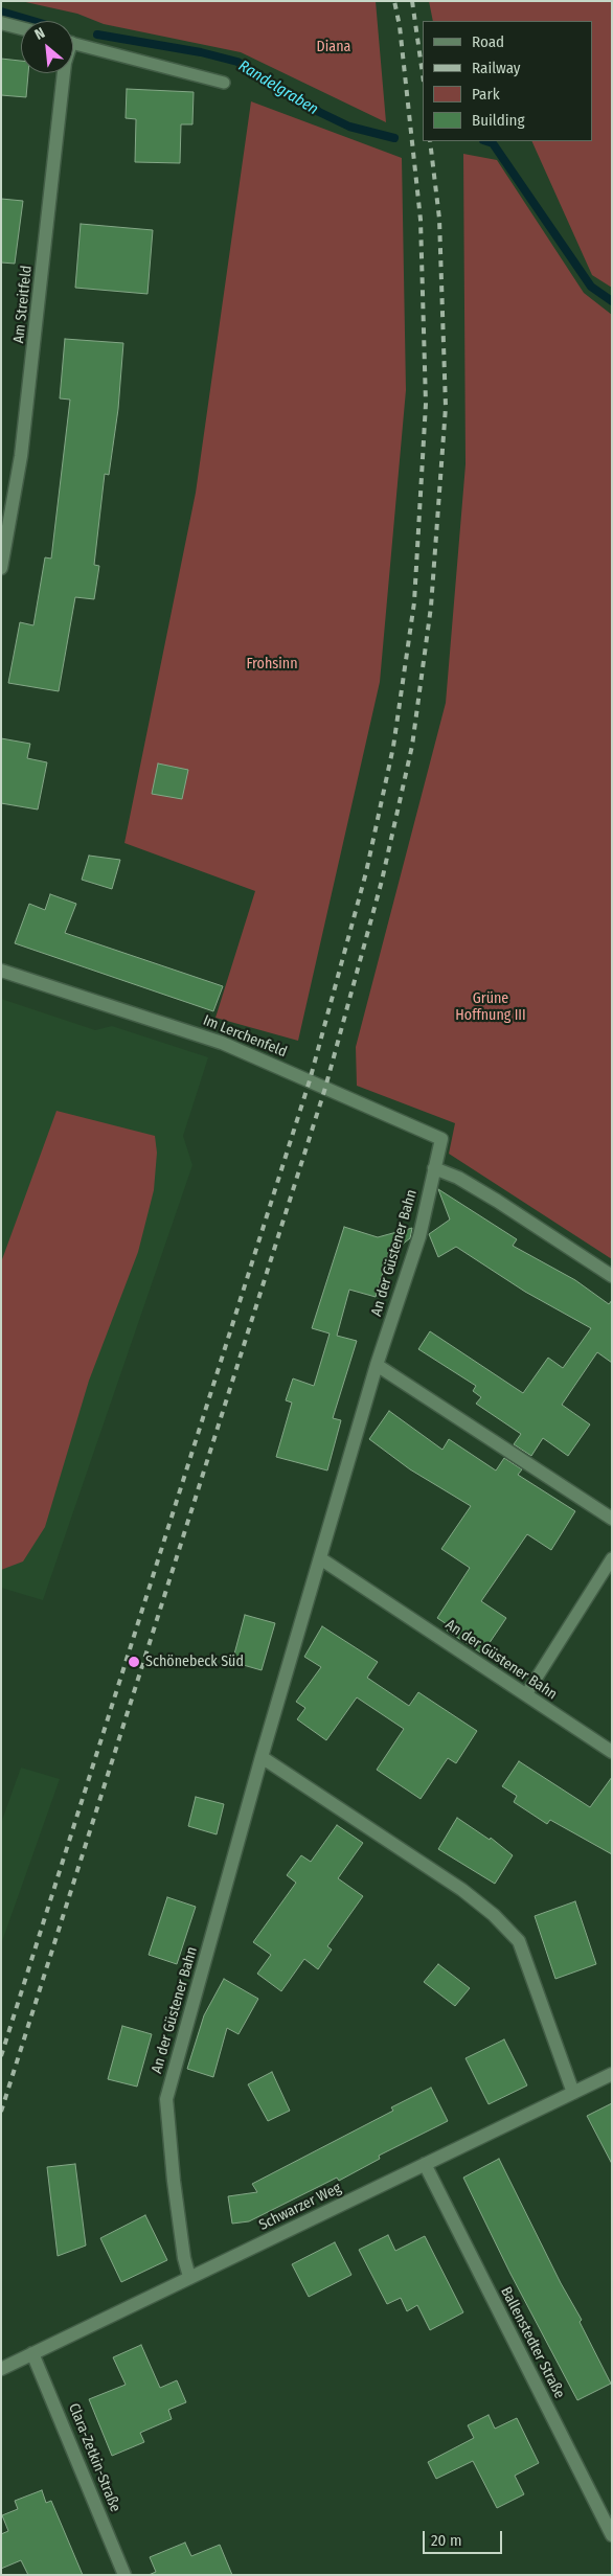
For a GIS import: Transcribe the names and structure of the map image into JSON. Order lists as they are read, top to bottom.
{
  "streets": {
    "street": [
      "Am Streitfeld",
      "Im Lerchenfeld",
      "An der Güstener Bahn",
      "Schwarzer Weg",
      "Ballenstedter Straße",
      "Clara-Zetkin-Straße"
    ]
  },
  "crossings": [
    ["Im Lerchenfeld", "An der Güstener Bahn"],
    ["An der Güstener Bahn", "Schwarzer Weg"],
    ["Schwarzer Weg", "Ballenstedter Straße"],
    ["Schwarzer Weg", "Clara-Zetkin-Straße"]
  ],
  "water": ["Randelgraben"],
  "parks": ["Diana", "Frohsinn", "Grüne Hoffnung III"],
  "places": ["Schönebeck Süd"],
  "legend": [
    "Road",
    "Railway",
    "Park",
    "Building"
  ],
  "scale_bar": "20 m",
  "north": "top left"
}
